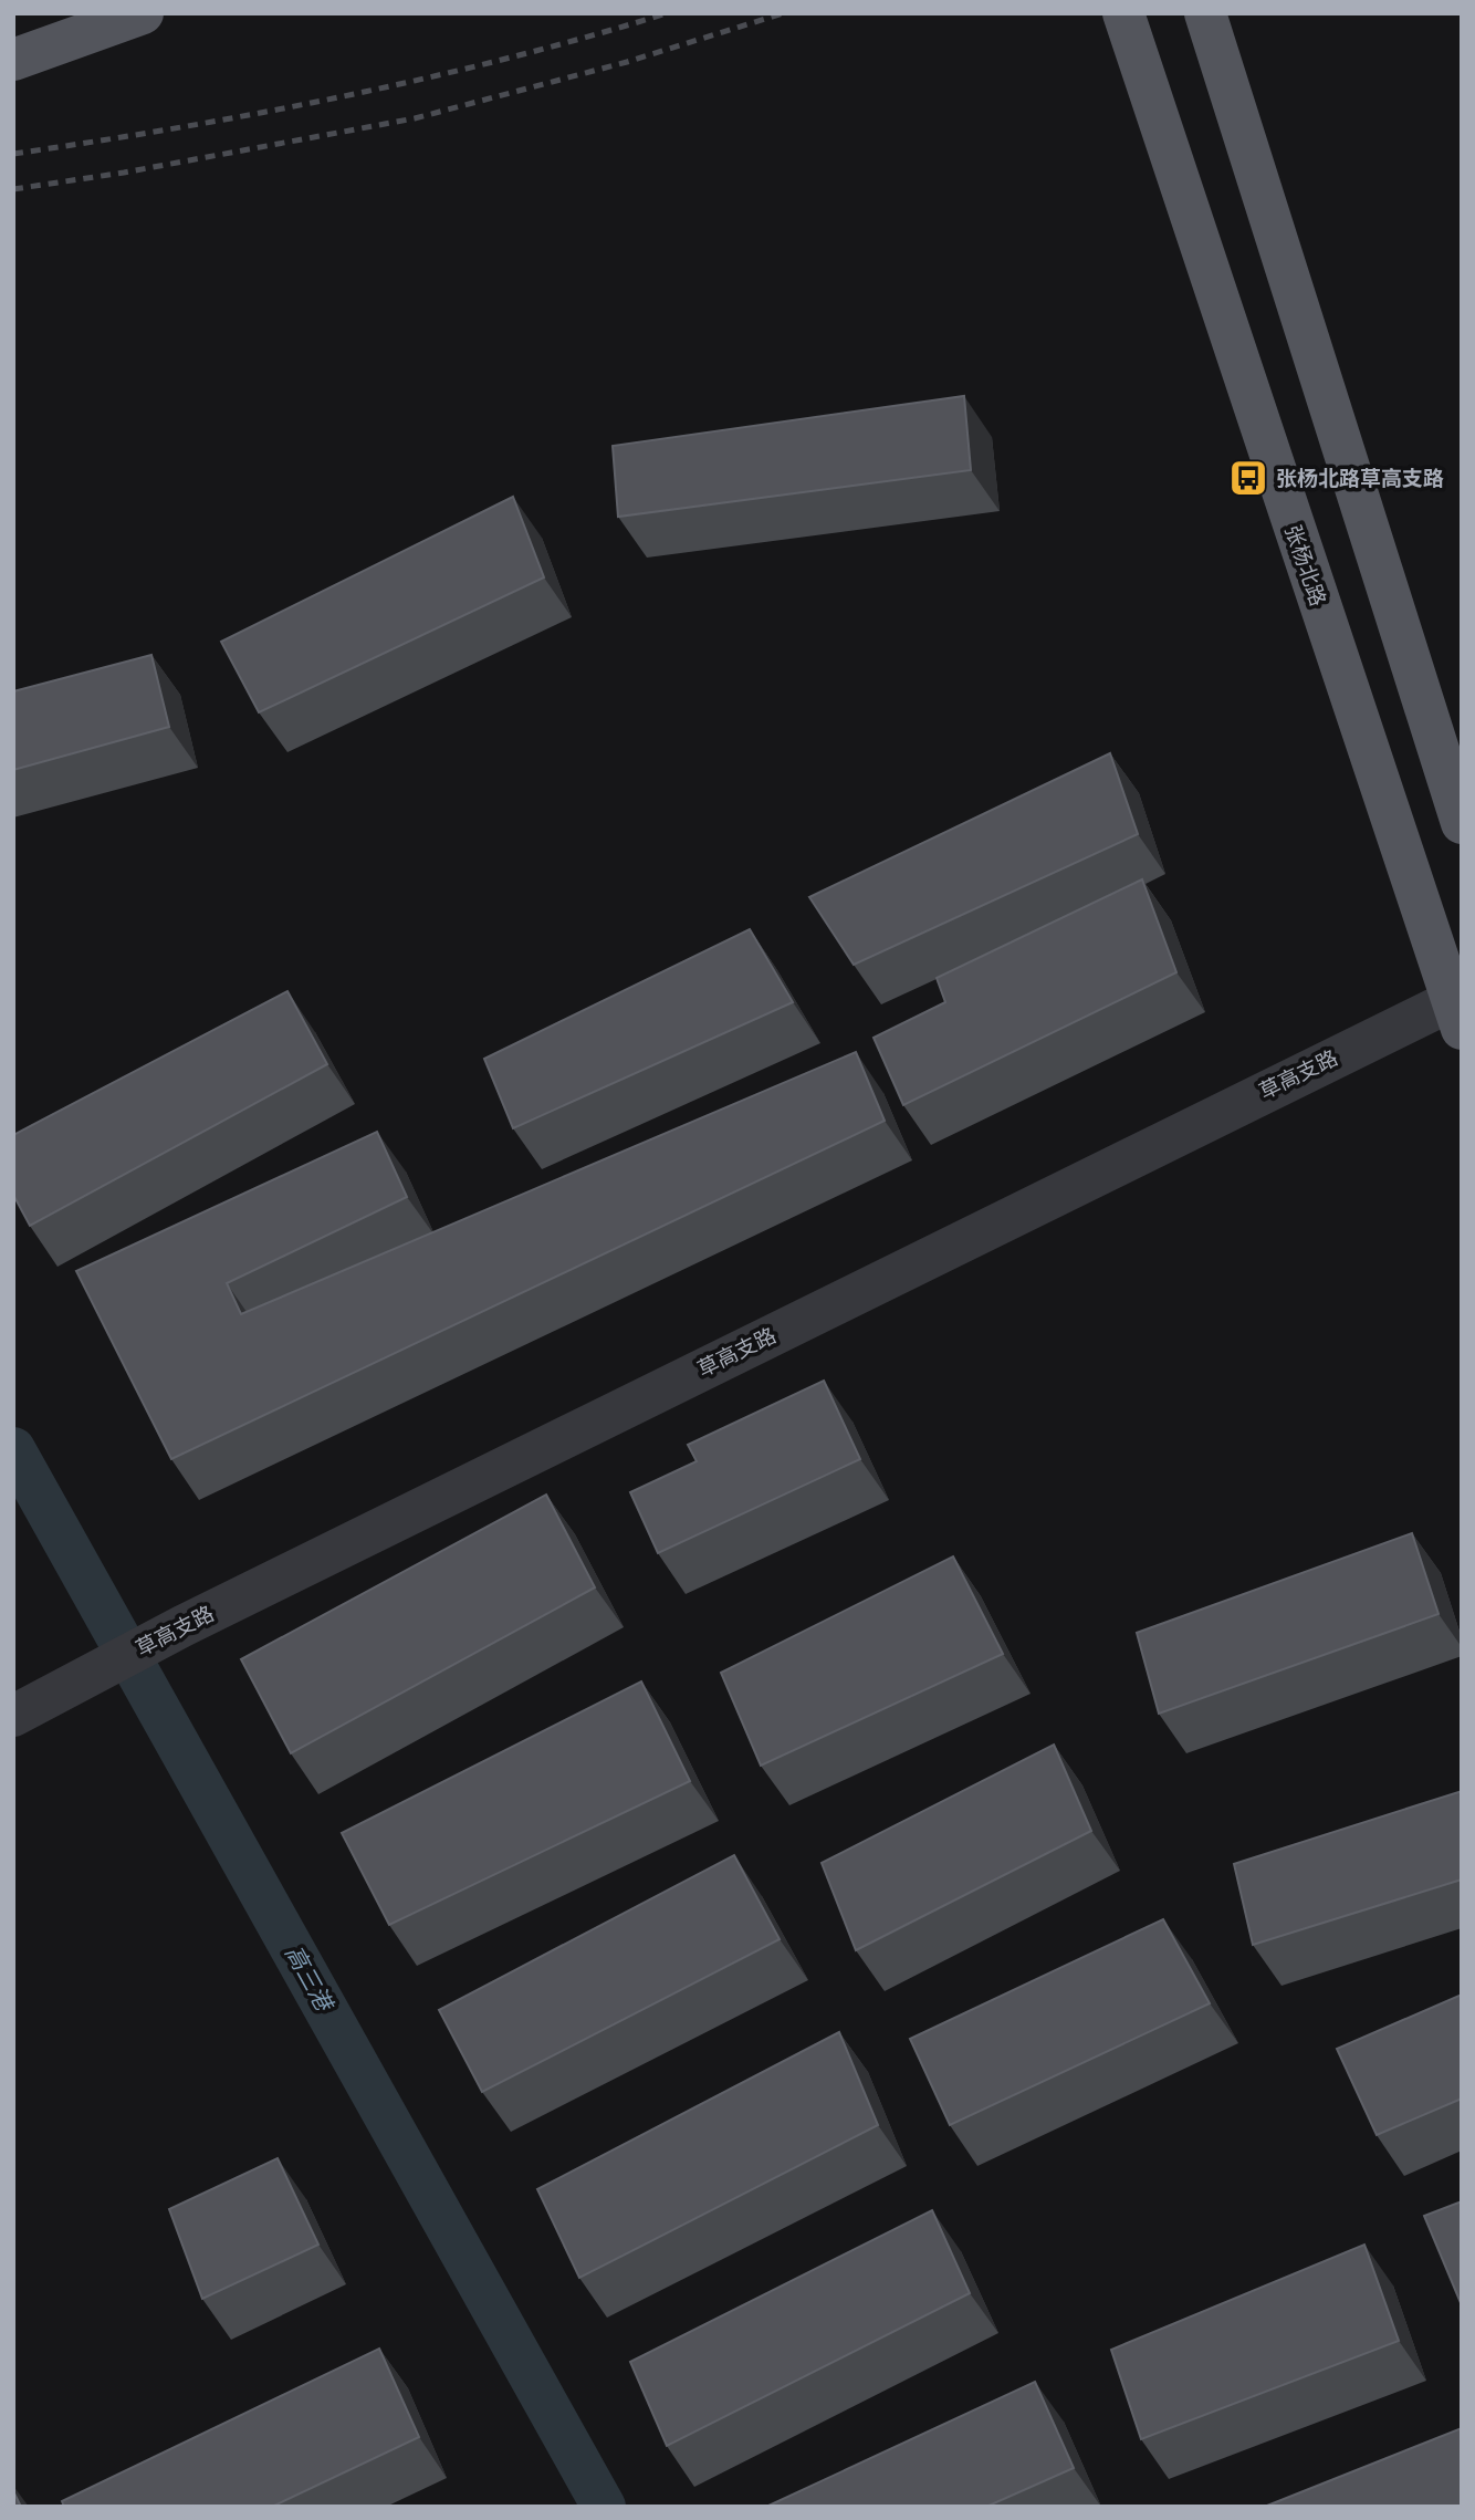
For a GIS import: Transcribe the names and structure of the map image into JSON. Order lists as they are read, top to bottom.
{
  "streets": {
    "main road": ["张杨北路"],
    "street": ["草高支路"]
  },
  "crossings": [
    ["张杨北路", "草高支路"]
  ],
  "water": ["高三港"],
  "places": {
    "bus stop": ["张杨北路草高支路"]
  }
}
